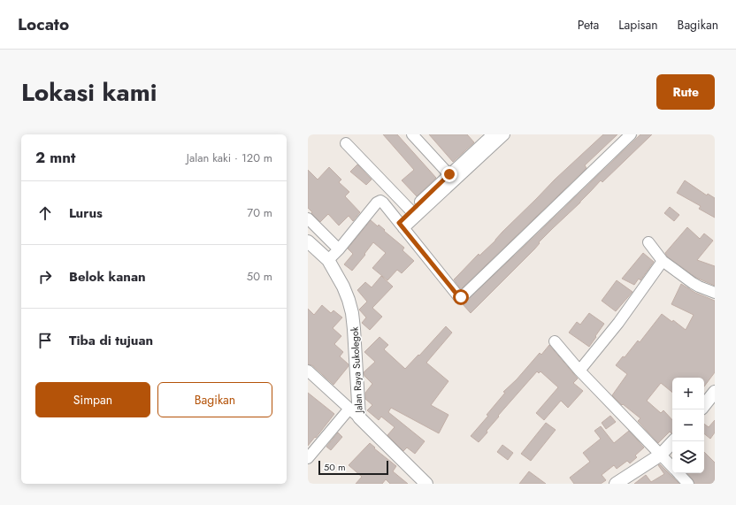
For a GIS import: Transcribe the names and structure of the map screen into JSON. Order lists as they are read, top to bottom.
{
  "streets": {
    "street": ["Jalan Raya Sukolegok"]
  },
  "scale_bar": "50 m",
  "page": {
    "header": "Locato",
    "nav": ["Peta", "Lapisan", "Bagikan"],
    "title": "Lokasi kami",
    "buttons": [
      "Rute",
      ["Simpan", "Bagikan"]
    ],
    "heading": ["2 mnt", "Jalan kaki · 120 m"],
    "list": [
      ["Lurus", "70 m"],
      ["Belok kanan", "50 m"],
      "Tiba di tujuan"
    ],
    "map_buttons": ["+", "−"],
    "scale": "50 m"
  }
}
